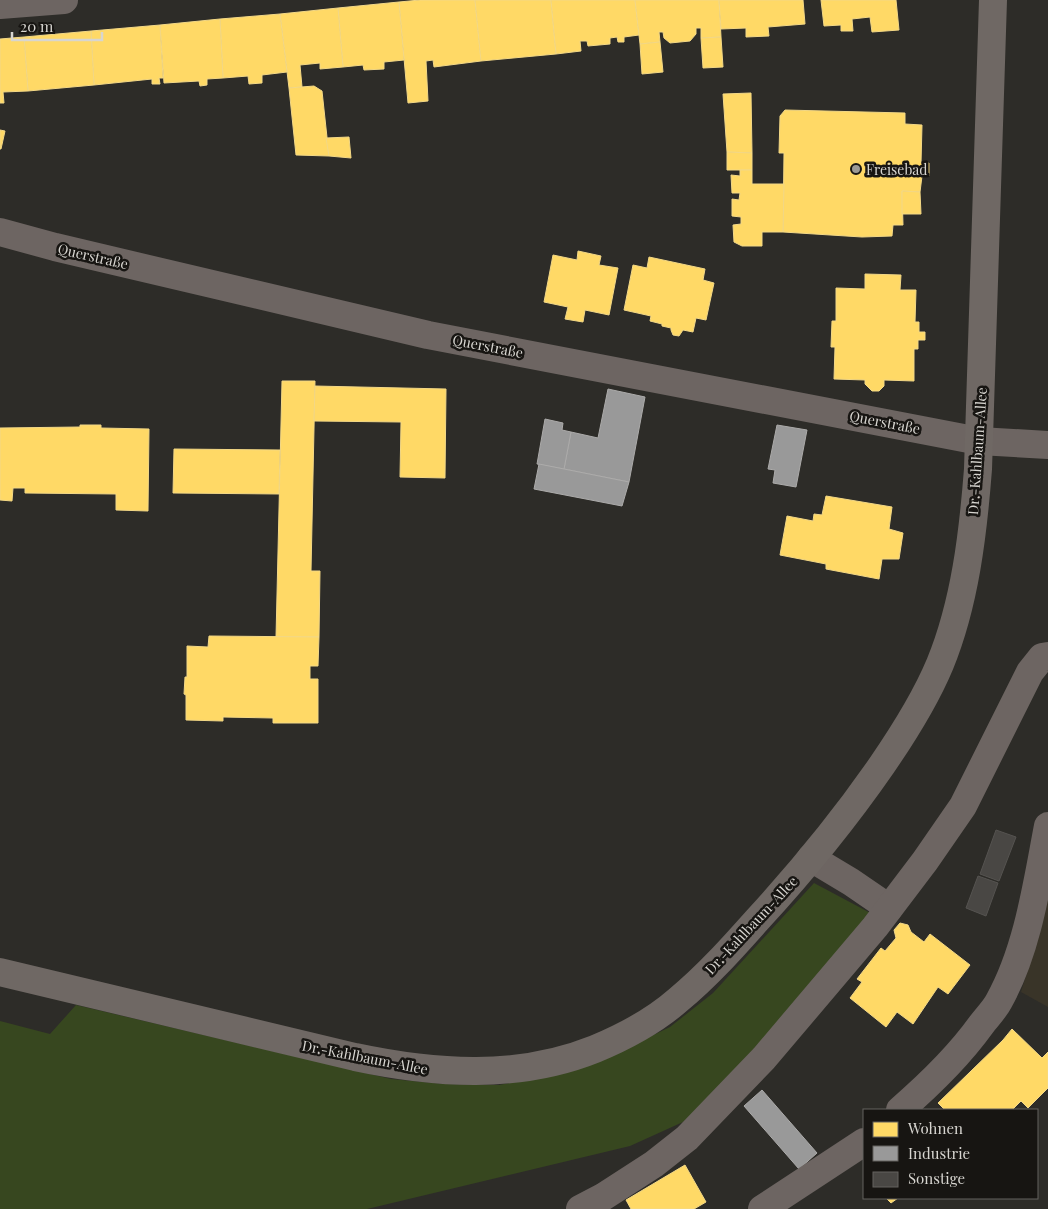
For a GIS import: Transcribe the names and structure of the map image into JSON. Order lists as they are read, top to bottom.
{
  "streets": {
    "main road": ["Dr.-Kahlbaum-Allee"],
    "street": ["Querstraße"]
  },
  "crossings": [
    ["Querstraße", "Dr.-Kahlbaum-Allee"]
  ],
  "places": ["Freisebad"],
  "legend": ["Wohnen", "Industrie", "Sonstige"],
  "scale_bar": "20 m"
}
